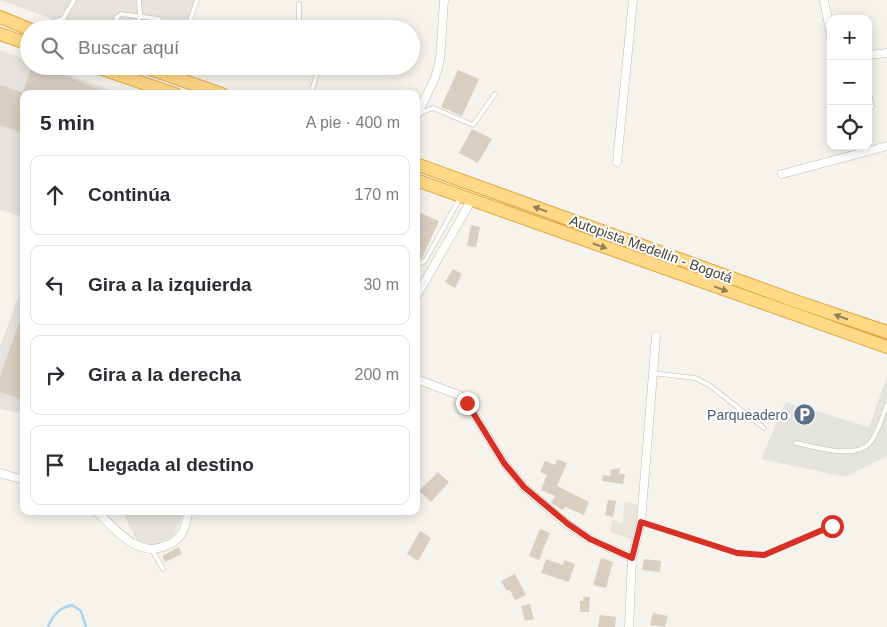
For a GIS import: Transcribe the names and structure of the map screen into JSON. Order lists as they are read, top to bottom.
{
  "streets": {
    "highway": ["Autopista Medellín - Bogotá"]
  },
  "places": {
    "parking": ["Parqueadero"]
  },
  "page": {
    "map_buttons": ["+", "−"],
    "search": "Buscar aquí",
    "heading": ["5 min", "A pie · 400 m"],
    "list": [
      ["Continúa", "170 m"],
      ["Gira a la izquierda", "30 m"],
      ["Gira a la derecha", "200 m"],
      "Llegada al destino"
    ]
  }
}
